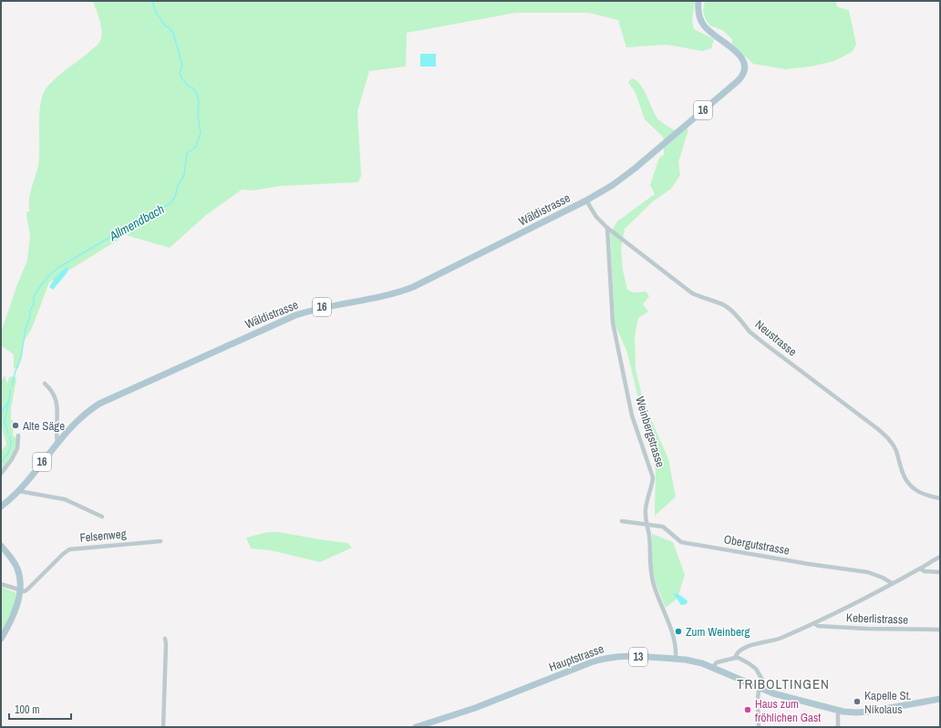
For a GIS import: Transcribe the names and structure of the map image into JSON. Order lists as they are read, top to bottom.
{
  "streets": {
    "main road": [
      "16",
      "Wäldistrasse",
      "13",
      "Hauptstrasse"
    ],
    "street": [
      "Neustrasse",
      "Weinbergstrasse",
      "Felsenweg",
      "Obergutstrasse",
      "Keberlistrasse"
    ]
  },
  "crossings": [
    ["16", "Wäldistrasse"],
    ["16", "Neustrasse"],
    ["Wäldistrasse", "Neustrasse"],
    ["Neustrasse", "Weinbergstrasse"],
    ["Weinbergstrasse", "Obergutstrasse"],
    ["Weinbergstrasse", "Hauptstrasse"]
  ],
  "districts": ["TRIBOLTINGEN"],
  "water": ["Allmendbach"],
  "places": [
    "Alte Säge",
    "Zum Weinberg",
    "Kapelle St. Nikolaus",
    "Haus zum fröhlichen Gast"
  ],
  "scale_bar": "100 m"
}
